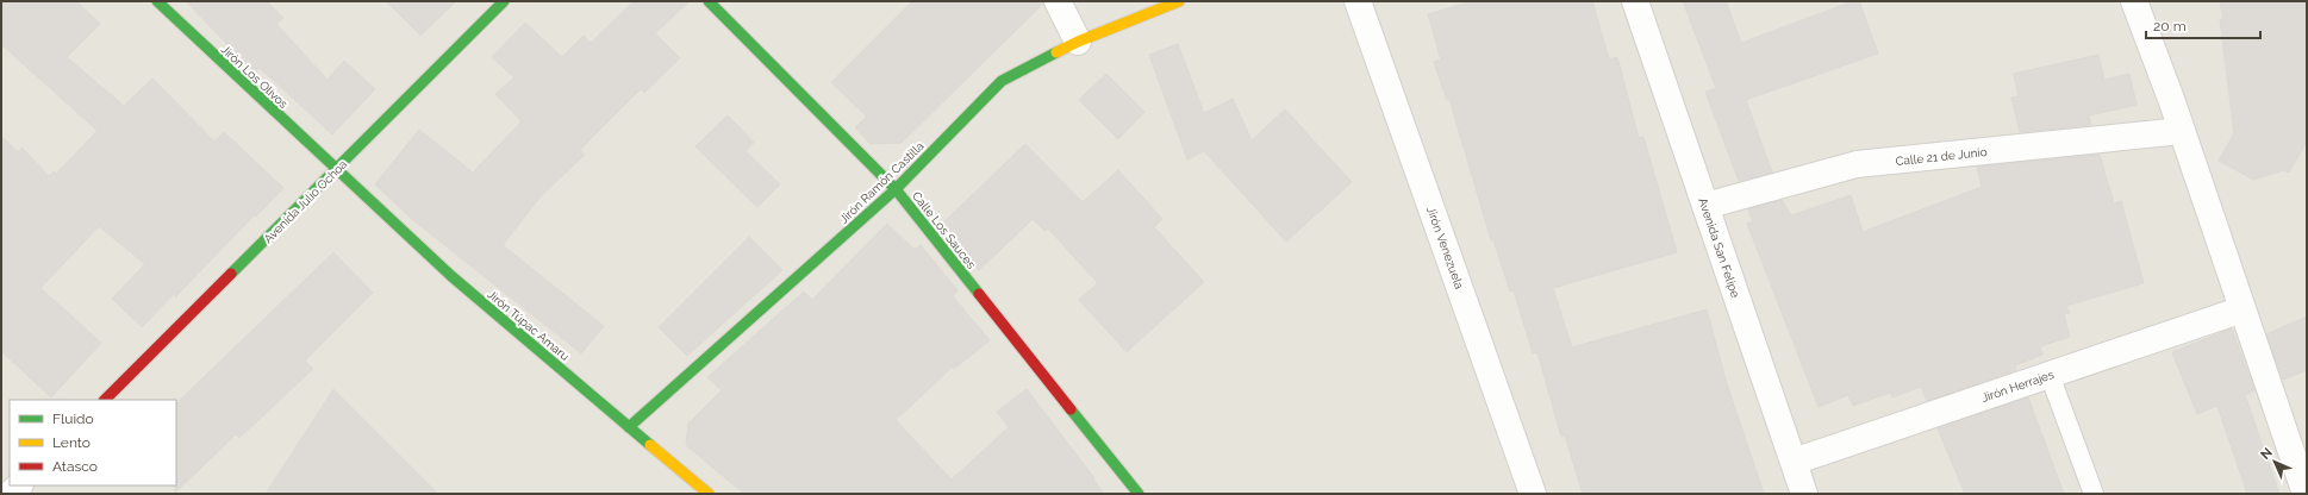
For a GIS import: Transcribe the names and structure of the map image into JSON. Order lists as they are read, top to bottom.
{
  "streets": {
    "street": [
      "Jirón Los Olivos",
      "Calle 21 de Junio",
      "Jirón Ramón Castilla",
      "Avenida Julio Ochoa",
      "Calle Los Sauces",
      "Jirón Venezuela",
      "Avenida San Felipe",
      "Jirón Túpac Amaru",
      "Jirón Herrajes"
    ]
  },
  "crossings": [
    ["Jirón Los Olivos", "Avenida Julio Ochoa"],
    ["Jirón Los Olivos", "Jirón Túpac Amaru"],
    ["Calle 21 de Junio", "Avenida San Felipe"],
    ["Jirón Ramón Castilla", "Calle Los Sauces"],
    ["Jirón Ramón Castilla", "Jirón Túpac Amaru"],
    ["Avenida Julio Ochoa", "Jirón Túpac Amaru"],
    ["Avenida San Felipe", "Jirón Herrajes"]
  ],
  "legend": ["Fluido", "Lento", "Atasco"],
  "scale_bar": "20 m",
  "north": "top left"
}
